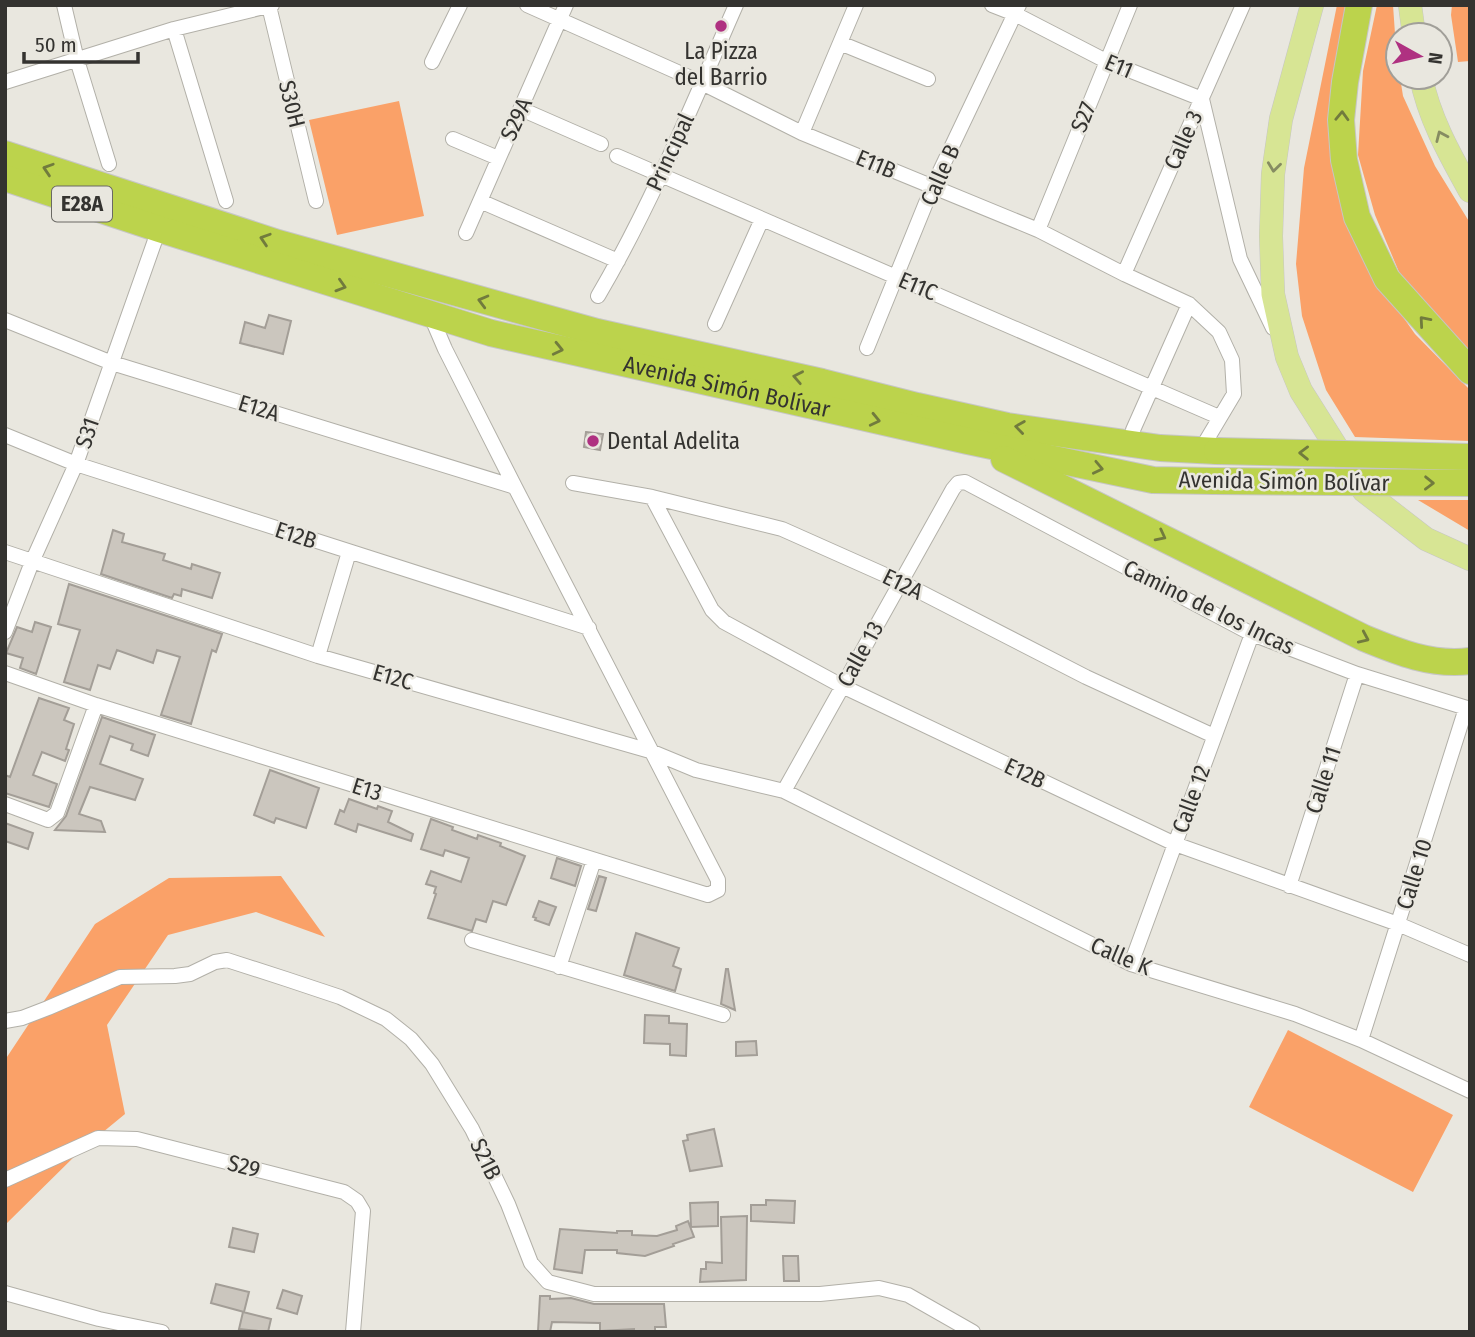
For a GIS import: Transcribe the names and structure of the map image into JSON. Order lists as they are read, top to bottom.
{
  "streets": {
    "highway": ["E28A", "Avenida Simón Bolívar"],
    "street": [
      "E11",
      "S30H",
      "S27",
      "S29A",
      "Calle 3",
      "Principal",
      "E11B",
      "Calle B",
      "E11C",
      "E12A",
      "S31",
      "E12B",
      "Camino de los Incas",
      "Calle 13",
      "E12C",
      "Calle 11",
      "E13",
      "Calle 12",
      "Calle 10",
      "Calle K",
      "S21B",
      "S29"
    ]
  },
  "crossings": [
    ["E11", "S27"],
    ["E11", "Calle 3"],
    ["E11", "Calle B"],
    ["S27", "E11B"],
    ["S29A", "E11B"],
    ["Calle 3", "E11B"],
    ["Principal", "E11B"],
    ["Principal", "E11C"],
    ["E11B", "Calle B"],
    ["E11B", "E11C"],
    ["Calle B", "E11C"],
    ["Avenida Simón Bolívar", "S31"],
    ["E12A", "S31"],
    ["E12A", "E12B"],
    ["E12A", "Calle 13"],
    ["E12A", "Calle 12"],
    ["S31", "E12B"],
    ["S31", "E12C"],
    ["E12B", "Calle 13"],
    ["E12B", "Calle 11"],
    ["E12B", "Calle 12"],
    ["E12B", "Calle 10"],
    ["Camino de los Incas", "Calle 13"],
    ["Camino de los Incas", "Calle 11"],
    ["Camino de los Incas", "Calle 12"],
    ["Camino de los Incas", "Calle 10"],
    ["Calle 13", "E12C"],
    ["Calle 13", "Calle K"],
    ["E12C", "E13"],
    ["E12C", "Calle K"],
    ["Calle 12", "Calle K"],
    ["Calle 10", "Calle K"]
  ],
  "places": ["La Pizza del Barrio", "Dental Adelita"],
  "scale_bar": "50 m",
  "north": "right"
}
